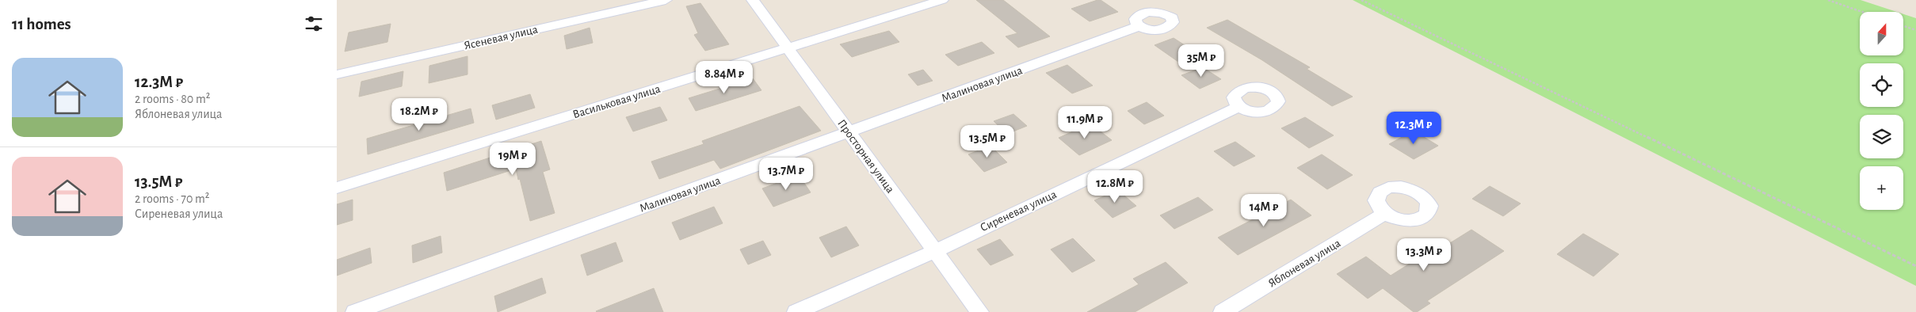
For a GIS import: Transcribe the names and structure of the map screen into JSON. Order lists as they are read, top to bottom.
{
  "streets": {
    "street": [
      "Ясеневая улица",
      "Малиновая улица",
      "Васильковая улица",
      "Просторная улица",
      "Сиреневая улица",
      "Яблоневая улица"
    ]
  },
  "crossings": [
    ["Малиновая улица", "Просторная улица"],
    ["Васильковая улица", "Просторная улица"],
    ["Просторная улица", "Сиреневая улица"]
  ],
  "north": "top",
  "page": {
    "heading": "11 homes",
    "map_buttons": "+",
    "price": [
      "35M ₽",
      "8.84M ₽",
      "18.2M ₽",
      "11.9M ₽",
      "12.3M ₽",
      "13.5M ₽",
      "19M ₽",
      "13.7M ₽",
      "12.8M ₽",
      "14M ₽",
      "13.3M ₽"
    ],
    "list": [
      {
        "name": "12.3M ₽",
        "note": "2 rooms · 80 m² · Яблоневая улица"
      },
      {
        "name": "13.5M ₽",
        "note": "2 rooms · 70 m² · Сиреневая улица"
      }
    ]
  }
}
